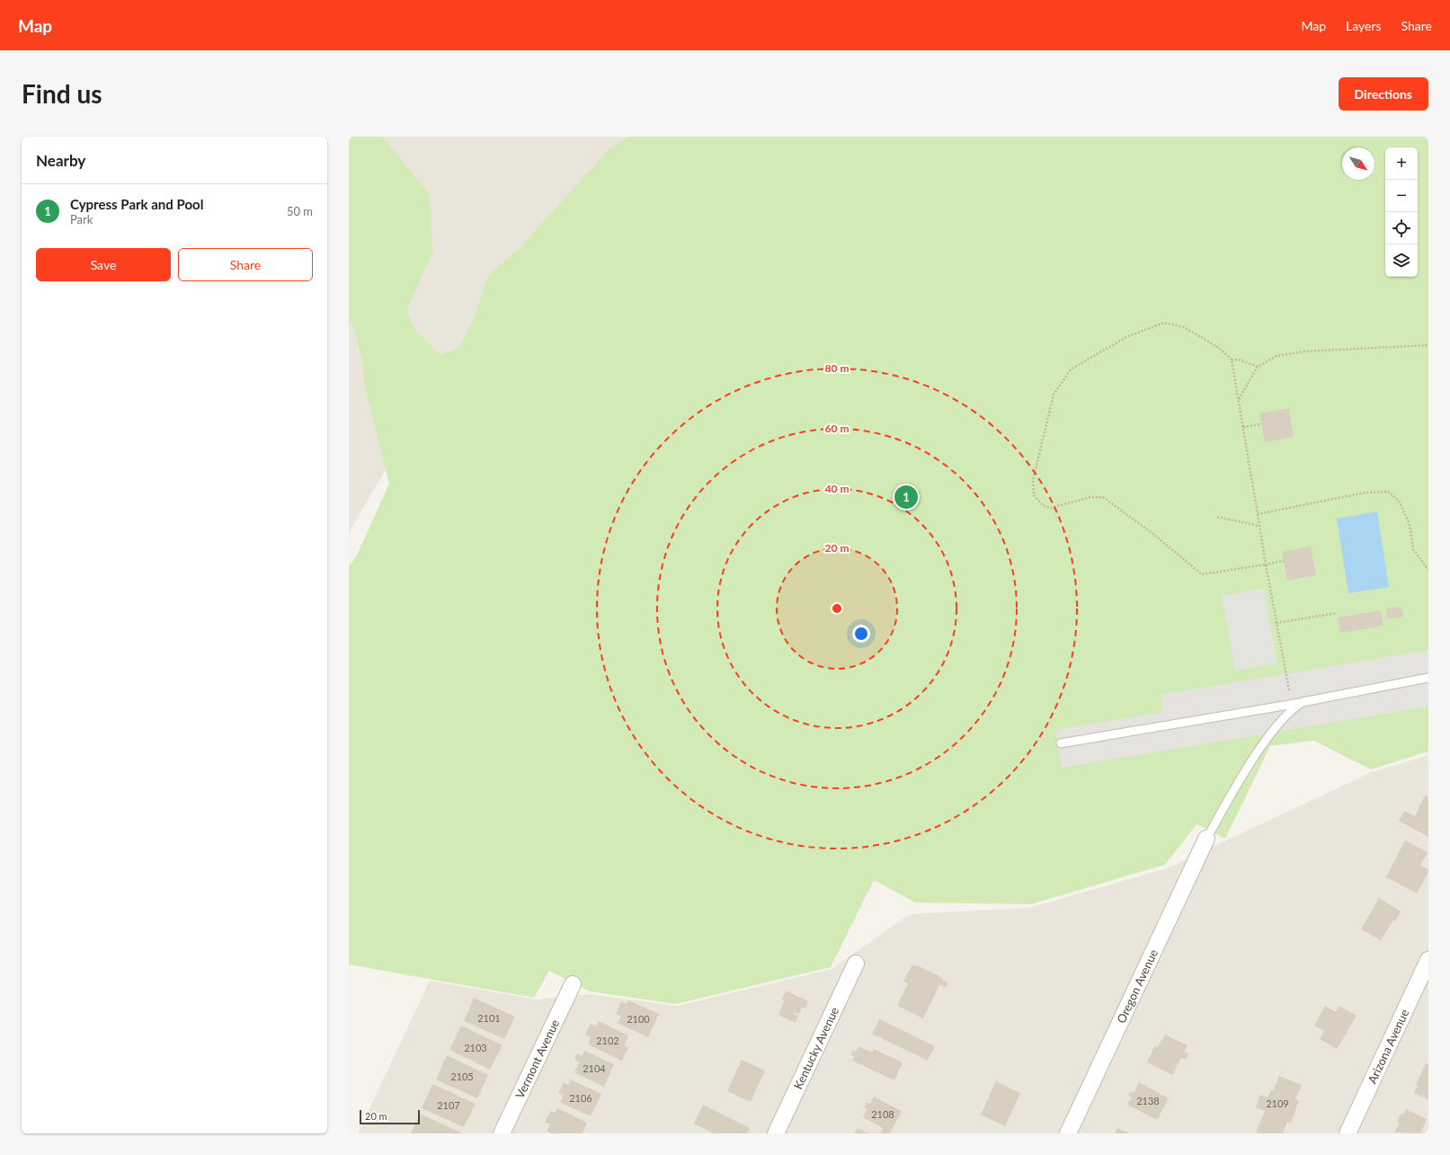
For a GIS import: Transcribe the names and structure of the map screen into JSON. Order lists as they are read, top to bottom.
{
  "streets": {
    "street": [
      "Oregon Avenue",
      "Arizona Avenue",
      "Kentucky Avenue",
      "Vermont Avenue"
    ]
  },
  "house_numbers": [
    "2101",
    "2100",
    "2102",
    "2103",
    "2104",
    "2105",
    "2106",
    "2138",
    "2109",
    "2107",
    "2108"
  ],
  "scale_bar": "20 m",
  "north": "bottom right",
  "page": {
    "header": "Map",
    "nav": ["Map", "Layers", "Share"],
    "buttons": [
      "Directions",
      ["Save", "Share"]
    ],
    "title": "Find us",
    "heading": "Nearby",
    "map_buttons": ["+", "−"],
    "list": [
      {
        "mark": "1",
        "name": "Cypress Park and Pool",
        "note": "Park",
        "value": "50 m"
      }
    ],
    "pins": "1",
    "scale": "20 m"
  },
  "rings": [
    "80 m",
    "60 m",
    "40 m",
    "20 m"
  ]
}
